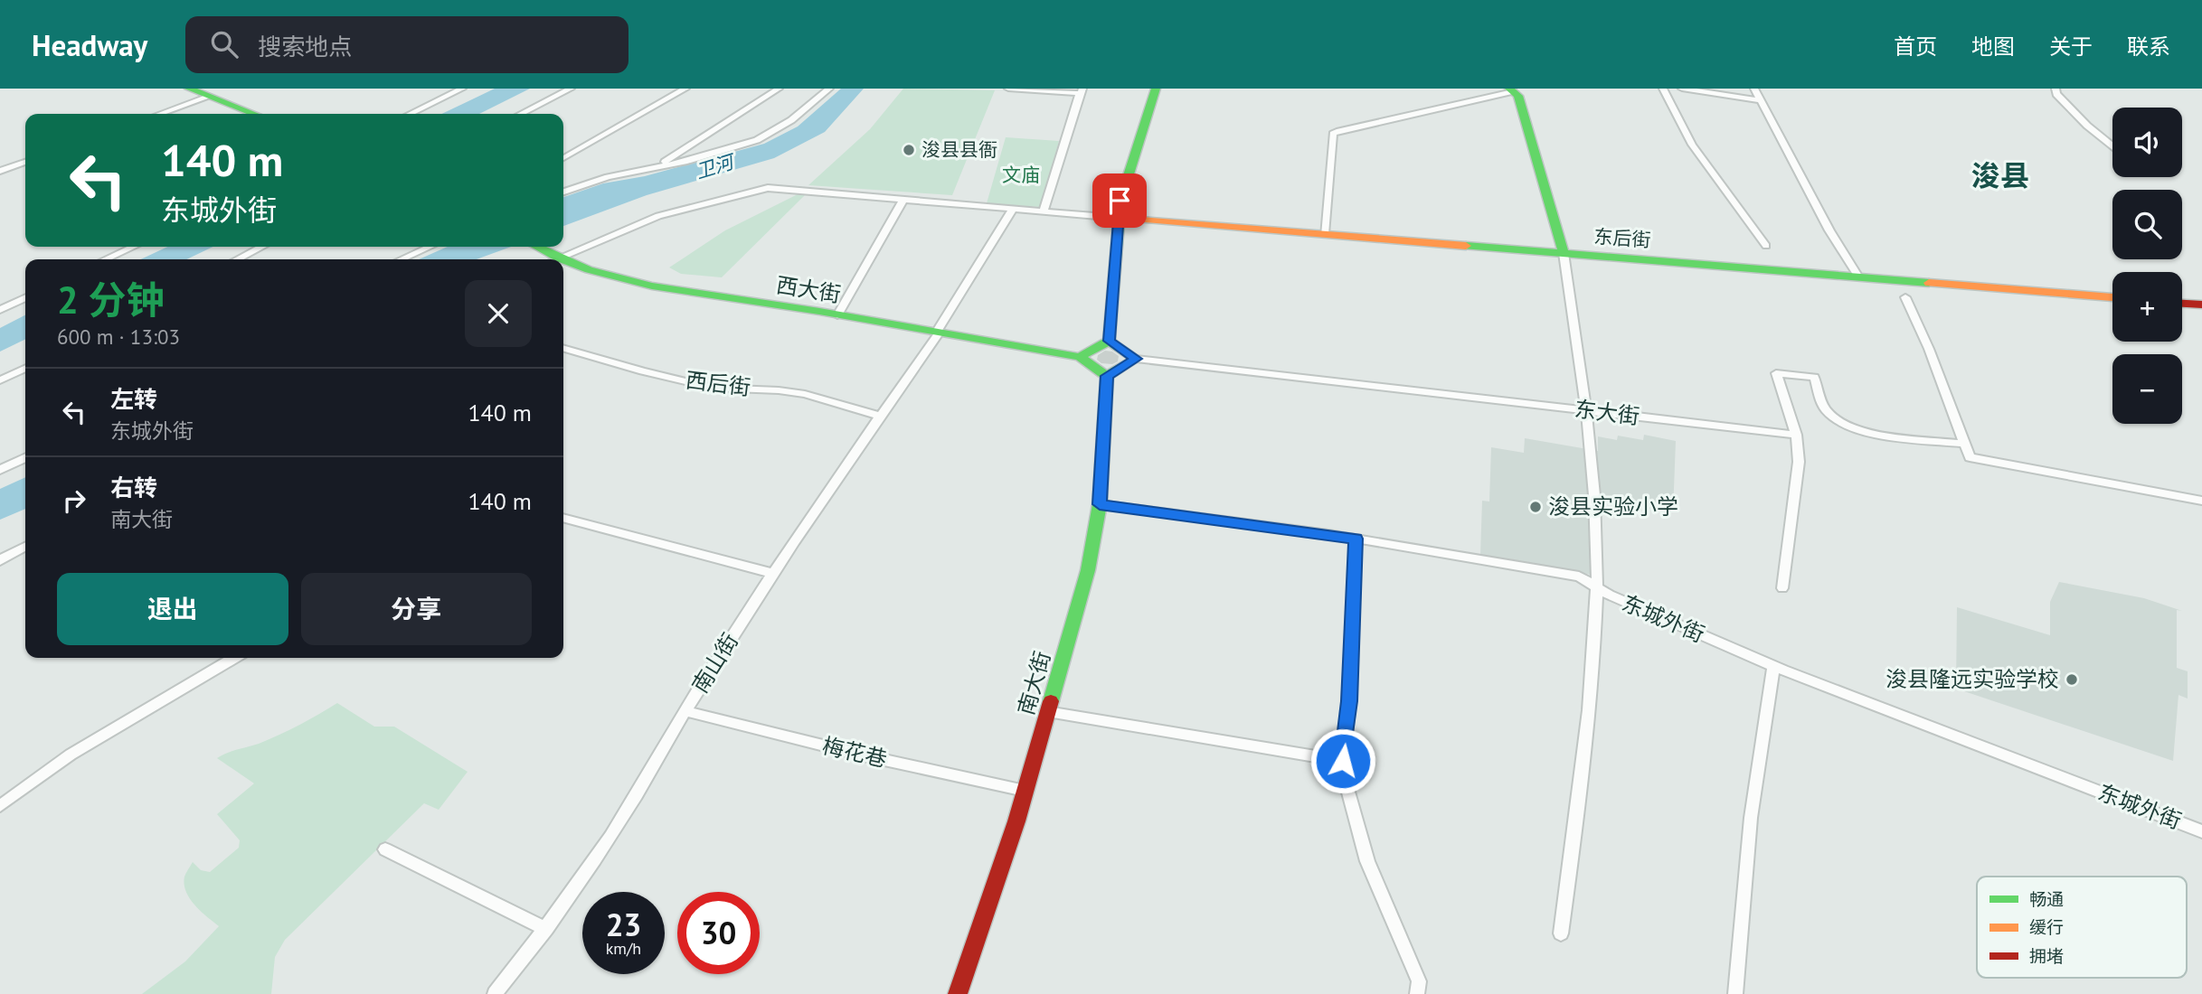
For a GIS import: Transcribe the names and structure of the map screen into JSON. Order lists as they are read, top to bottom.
{
  "streets": {
    "street": [
      "东后街",
      "西大街",
      "西后街",
      "东大街",
      "东城外街",
      "南山街",
      "南大街",
      "梅花巷"
    ]
  },
  "crossings": [
    ["西大街", "南山街"],
    ["西后街", "南山街"],
    ["东城外街", "南大街"],
    ["南山街", "梅花巷"],
    ["南大街", "梅花巷"]
  ],
  "districts": ["浚县"],
  "water": ["卫河"],
  "parks": ["文庙"],
  "places": ["浚县县衙", "浚县实验小学", "浚县隆远实验学校"],
  "legend": ["畅通", "缓行", "拥堵"],
  "page": {
    "header": "Headway",
    "search": "搜索地点",
    "nav": [
      "首页",
      "地图",
      "关于",
      "联系"
    ],
    "map_buttons": ["+", "−"],
    "turn": ["140 m", "东城外街"],
    "heading": ["2 分钟", "600 m · 13:03"],
    "list": [
      {
        "name": "左转",
        "note": "东城外街",
        "value": "140 m"
      },
      {
        "name": "右转",
        "note": "南大街",
        "value": "140 m"
      }
    ],
    "buttons": ["退出", "分享"],
    "speed": "23 km/h",
    "limit": "30"
  }
}
